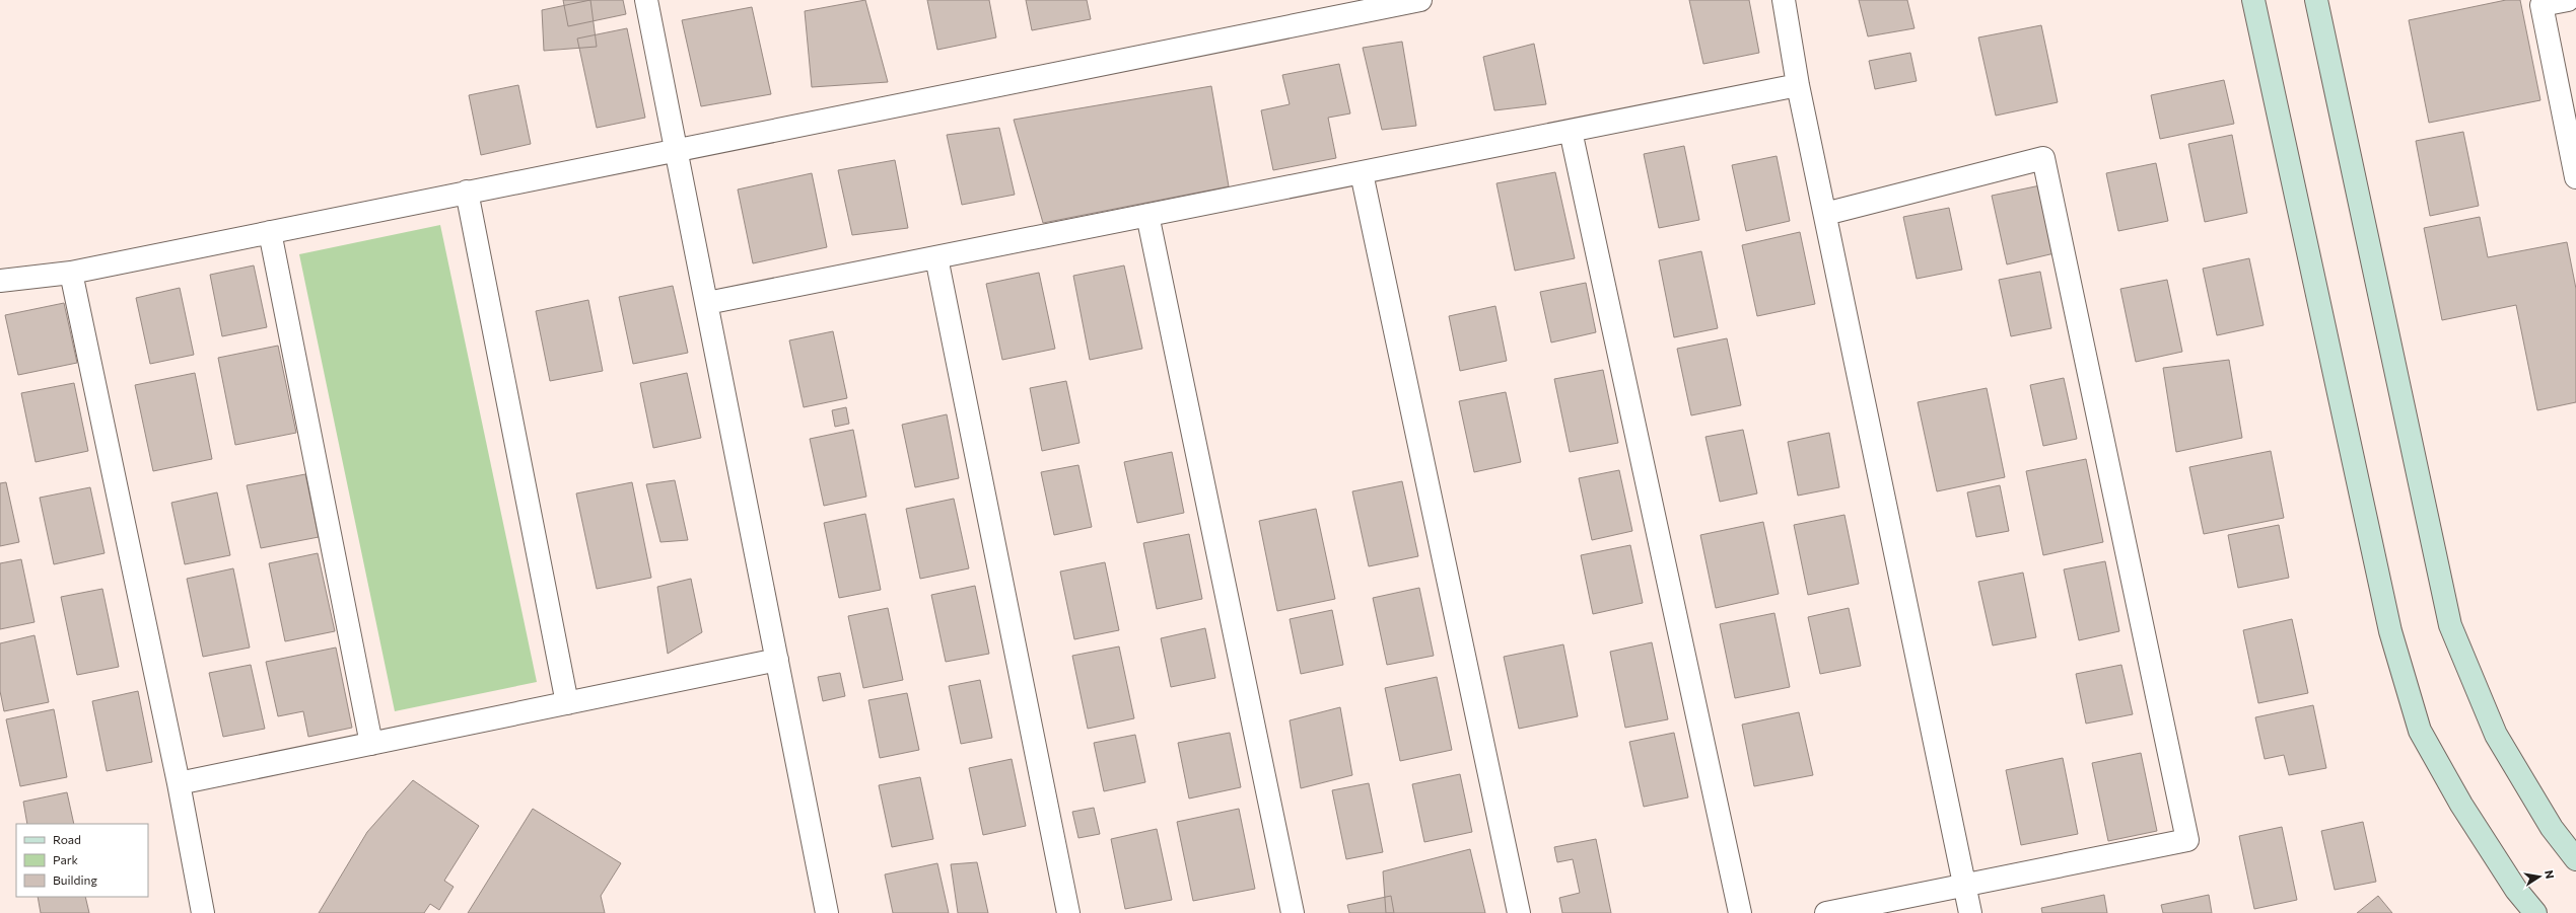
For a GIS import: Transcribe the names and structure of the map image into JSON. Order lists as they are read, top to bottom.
{
  "legend": ["Road", "Park", "Building"],
  "north": "right"
}
